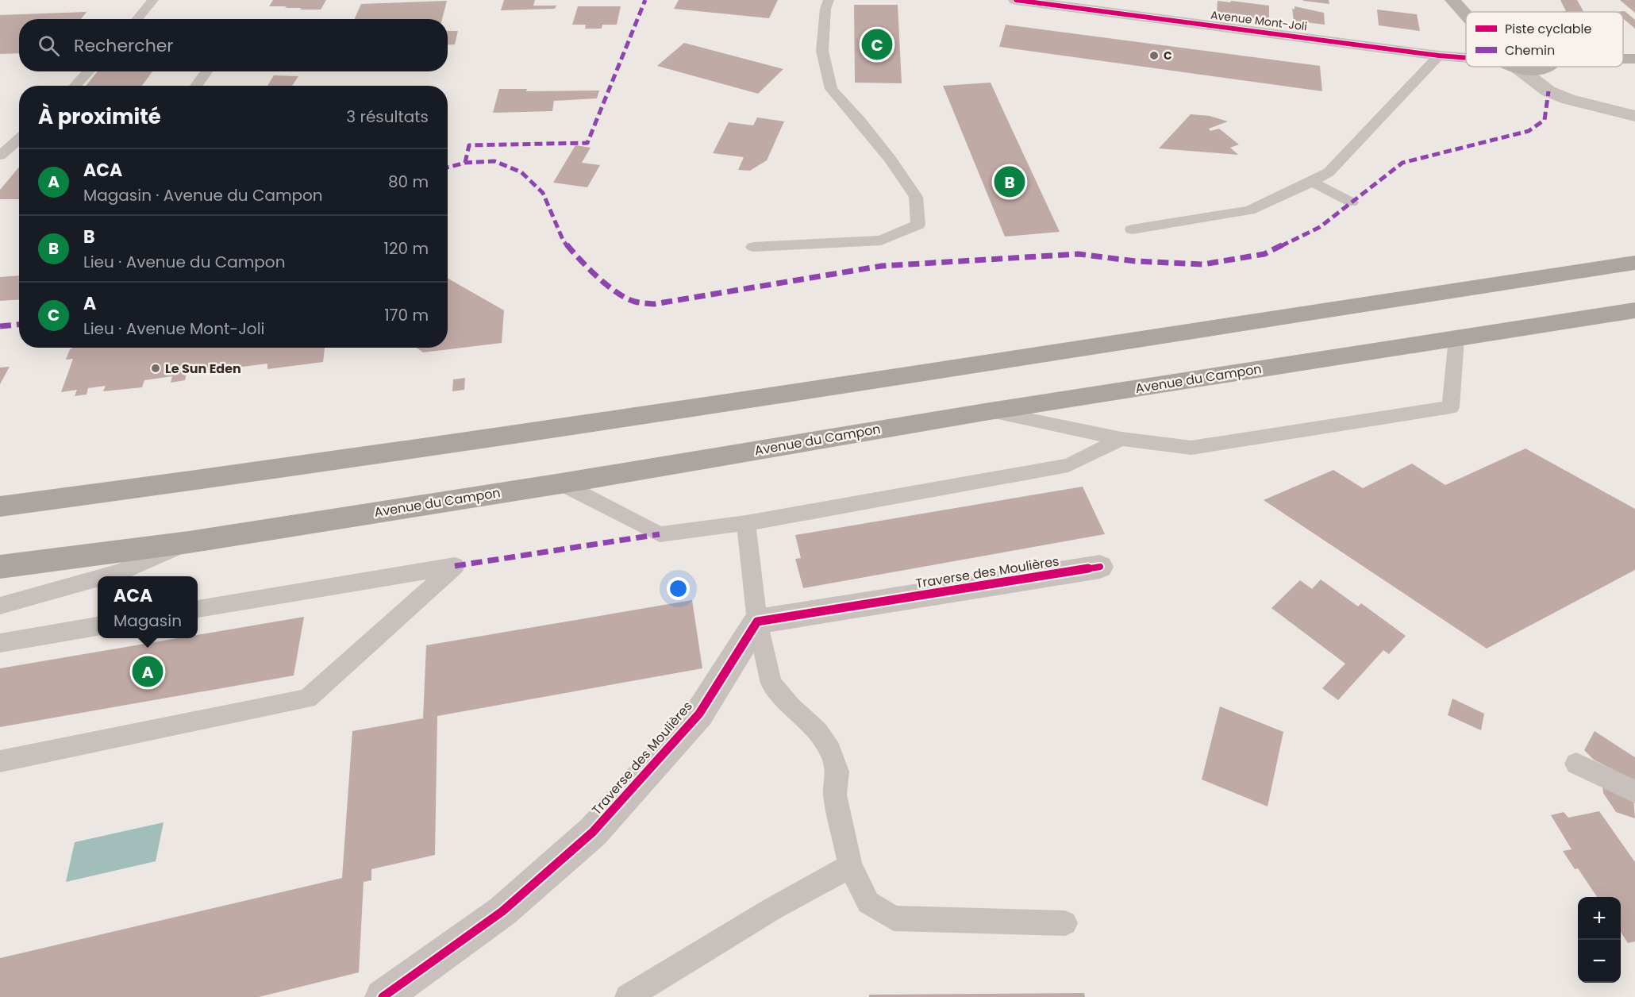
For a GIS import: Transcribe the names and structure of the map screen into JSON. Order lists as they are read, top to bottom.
{
  "streets": {
    "main road": ["Avenue du Campon"],
    "street": ["Avenue Mont-Joli", "Traverse des Moulières"]
  },
  "places": ["C", "Le Sun Eden"],
  "legend": ["Piste cyclable", "Chemin"],
  "page": {
    "search": "Rechercher",
    "pins": ["C", "B", "A"],
    "heading": ["À proximité", "3 résultats"],
    "list": [
      {
        "mark": "A",
        "name": "ACA",
        "note": "Magasin · Avenue du Campon",
        "value": "80 m"
      },
      {
        "mark": "B",
        "name": "B",
        "note": "Lieu · Avenue du Campon",
        "value": "120 m"
      },
      {
        "mark": "C",
        "name": "A",
        "note": "Lieu · Avenue Mont-Joli",
        "value": "170 m"
      }
    ],
    "popup": ["ACA", "Magasin"],
    "map_buttons": ["+", "−"]
  }
}
